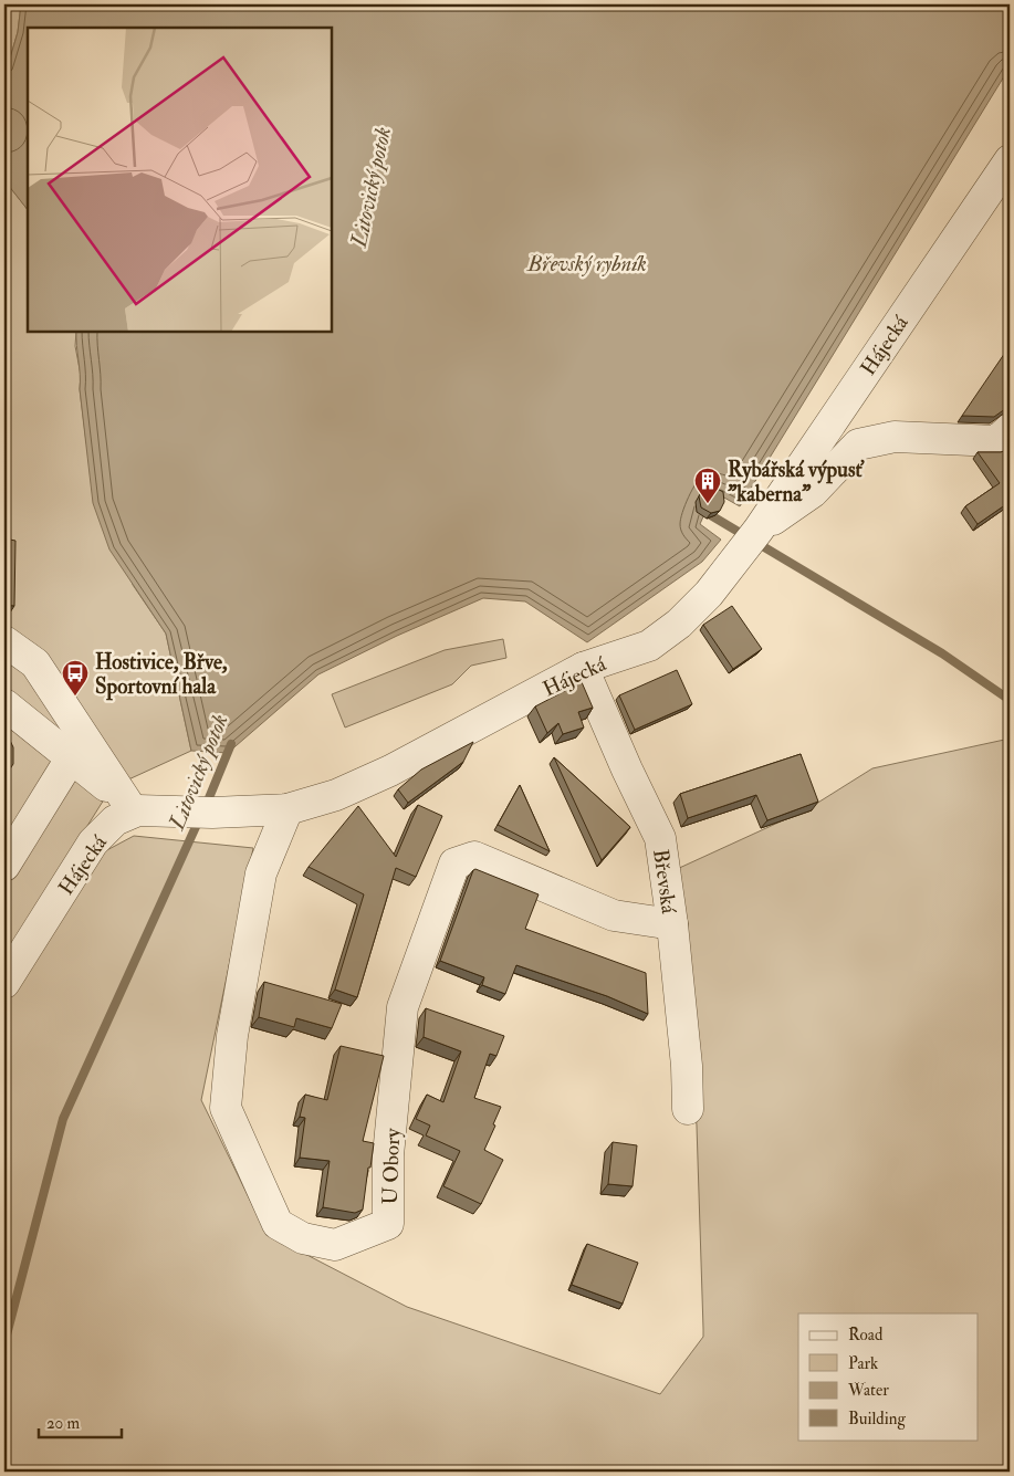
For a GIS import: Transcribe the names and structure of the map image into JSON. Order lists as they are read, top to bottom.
{
  "streets": {
    "street": ["Hájecká", "Břevská", "U Obory"]
  },
  "crossings": [
    ["Hájecká", "Břevská"],
    ["Hájecká", "U Obory"],
    ["Břevská", "U Obory"]
  ],
  "water": ["Litovický potok", "Břevský rybník"],
  "places": {
    "building": ["Rybářská výpusť \"kaberna\""],
    "bus stop": ["Hostivice, Břve, Sportovní hala"]
  },
  "legend": [
    "Road",
    "Park",
    "Water",
    "Building"
  ],
  "scale_bar": "20 m"
}
